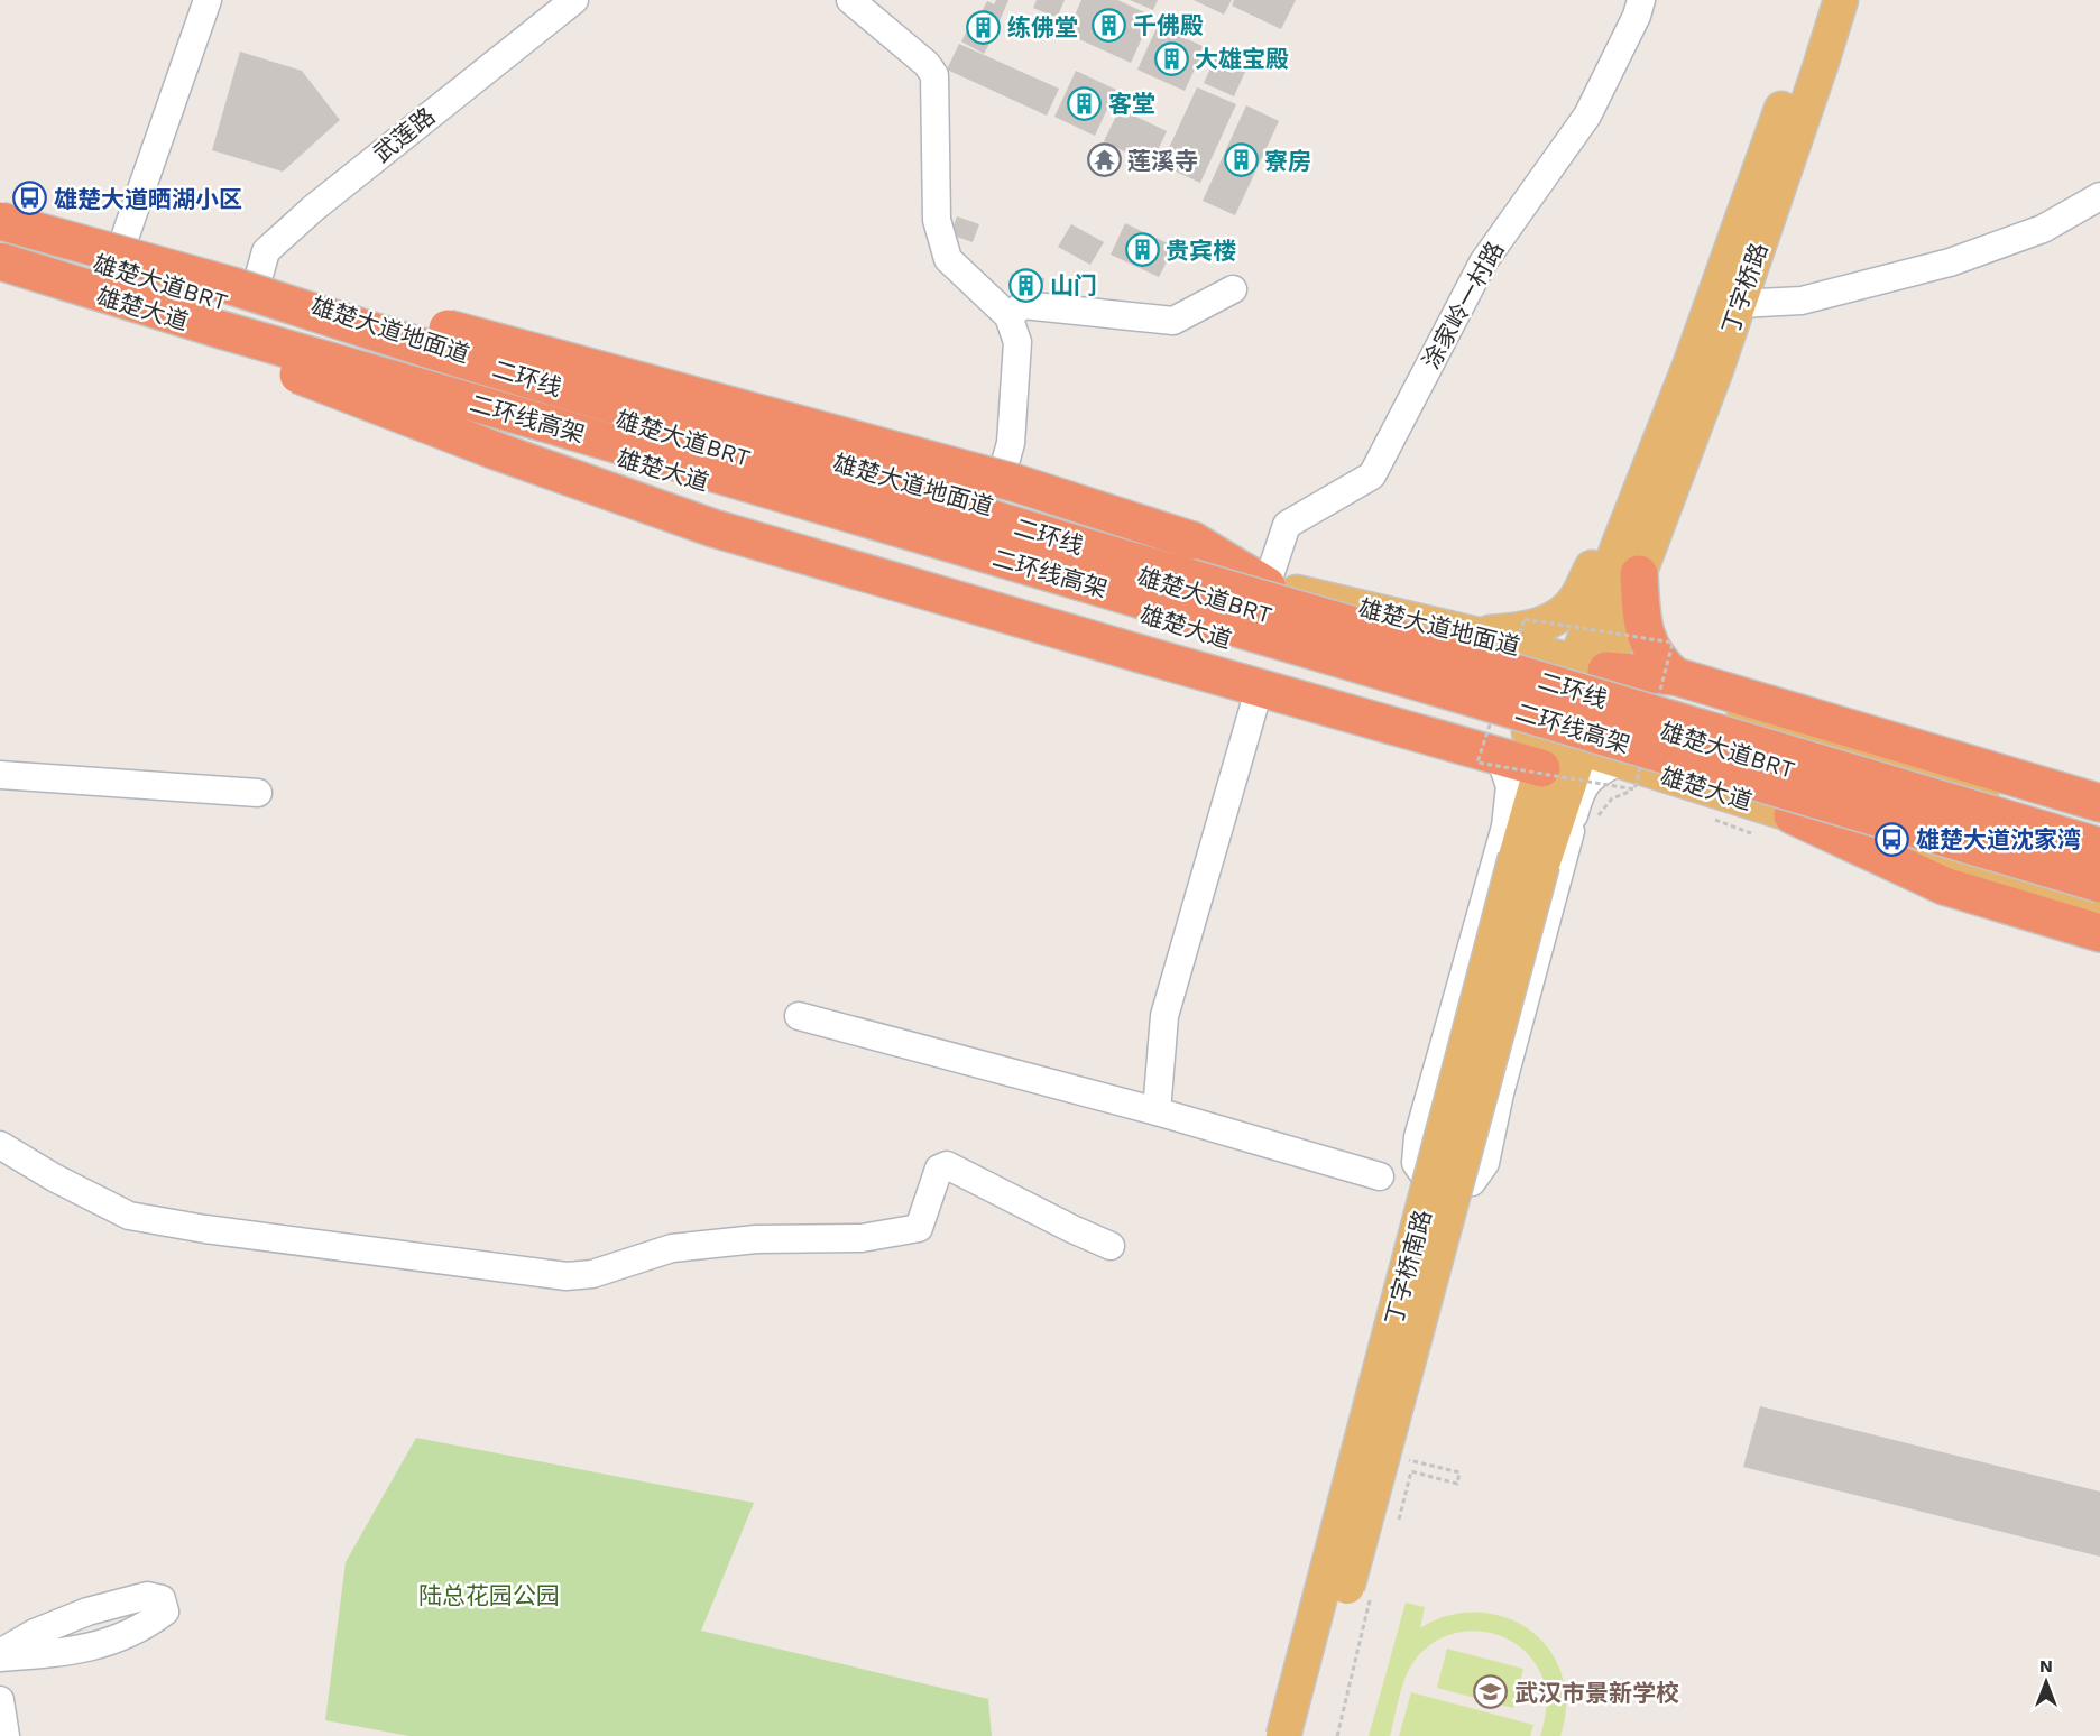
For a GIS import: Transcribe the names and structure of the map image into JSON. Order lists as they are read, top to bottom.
{
  "streets": {
    "highway": ["二环线", "二环线高架"],
    "main road": [
      "丁字桥路",
      "雄楚大道",
      "雄楚大道地面道",
      "丁字桥南路"
    ],
    "street": ["武莲路", "雄楚大道BRT", "涂家岭一村路"]
  },
  "crossings": [
    ["武莲路", "雄楚大道地面道"],
    ["武莲路", "二环线"],
    ["雄楚大道BRT", "丁字桥南路"],
    ["丁字桥路", "雄楚大道地面道"],
    ["丁字桥路", "丁字桥南路"],
    ["涂家岭一村路", "雄楚大道地面道"],
    ["雄楚大道", "丁字桥南路"],
    ["雄楚大道地面道", "二环线"],
    ["雄楚大道地面道", "丁字桥南路"]
  ],
  "parks": ["陆总花园公园"],
  "places": {
    "building": [
      "千佛殿",
      "练佛堂",
      "大雄宝殿",
      "客堂",
      "寮房",
      "贵宾楼",
      "山门"
    ],
    "temple": ["莲溪寺"],
    "bus stop": ["雄楚大道晒湖小区", "雄楚大道沈家湾"],
    "school or university": ["武汉市景新学校"]
  },
  "north": "top"
}
